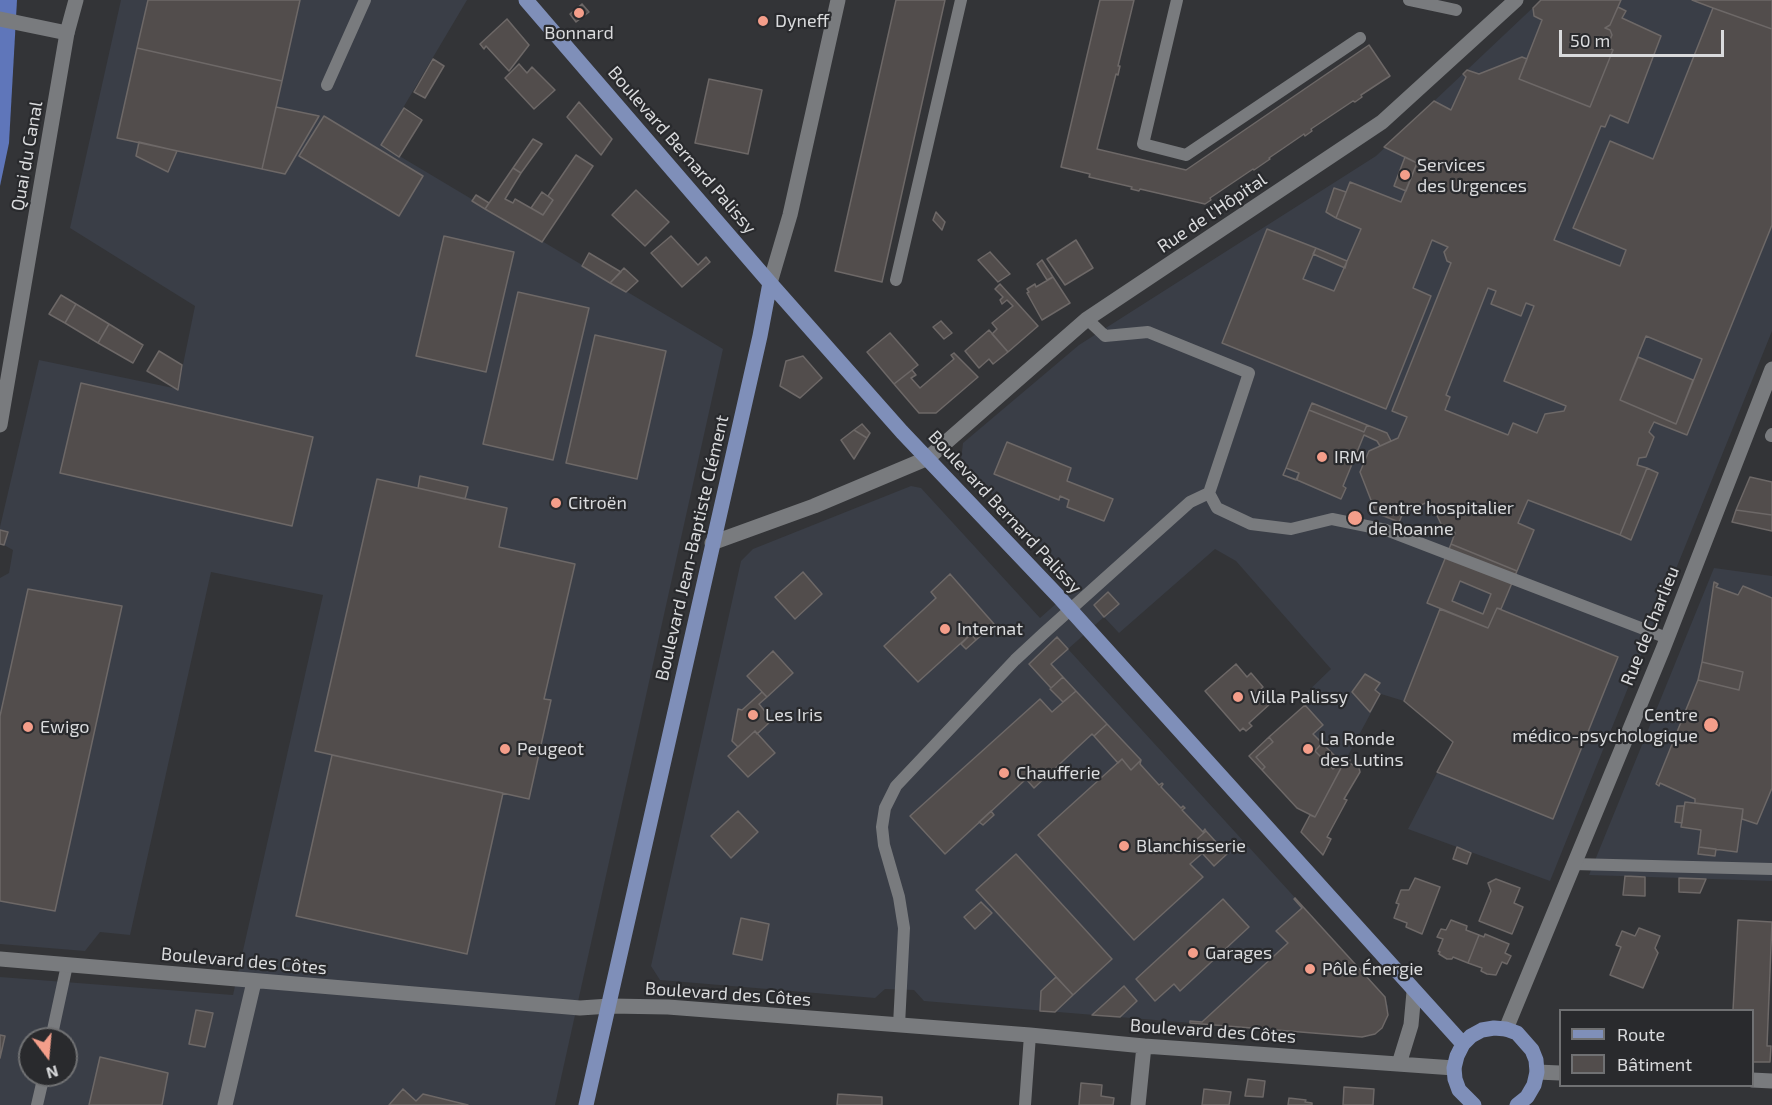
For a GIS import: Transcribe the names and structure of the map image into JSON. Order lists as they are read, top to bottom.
{
  "streets": {
    "main road": ["Boulevard Bernard Palissy", "Boulevard Jean-Baptiste Clément"],
    "street": [
      "Quai du Canal",
      "Rue de l'Hôpital",
      "Rue de Charlieu",
      "Boulevard des Côtes"
    ]
  },
  "crossings": [
    ["Boulevard Bernard Palissy", "Rue de l'Hôpital"],
    ["Boulevard Bernard Palissy", "Boulevard Jean-Baptiste Clément"],
    ["Rue de l'Hôpital", "Boulevard Jean-Baptiste Clément"],
    ["Boulevard Jean-Baptiste Clément", "Boulevard des Côtes"]
  ],
  "places": [
    "Bonnard",
    "Dyneff",
    "Services des Urgences",
    "IRM",
    "Citroën",
    "Centre hospitalier de Roanne",
    "Internat",
    "Villa Palissy",
    "Les Iris",
    "Centre médico-psychologique",
    "Ewigo",
    "Peugeot",
    "La Ronde des Lutins",
    "Chaufferie",
    "Blanchisserie",
    "Garages",
    "Pôle Énergie"
  ],
  "legend": ["Route", "Bâtiment"],
  "scale_bar": "50 m",
  "north": "bottom"
}
